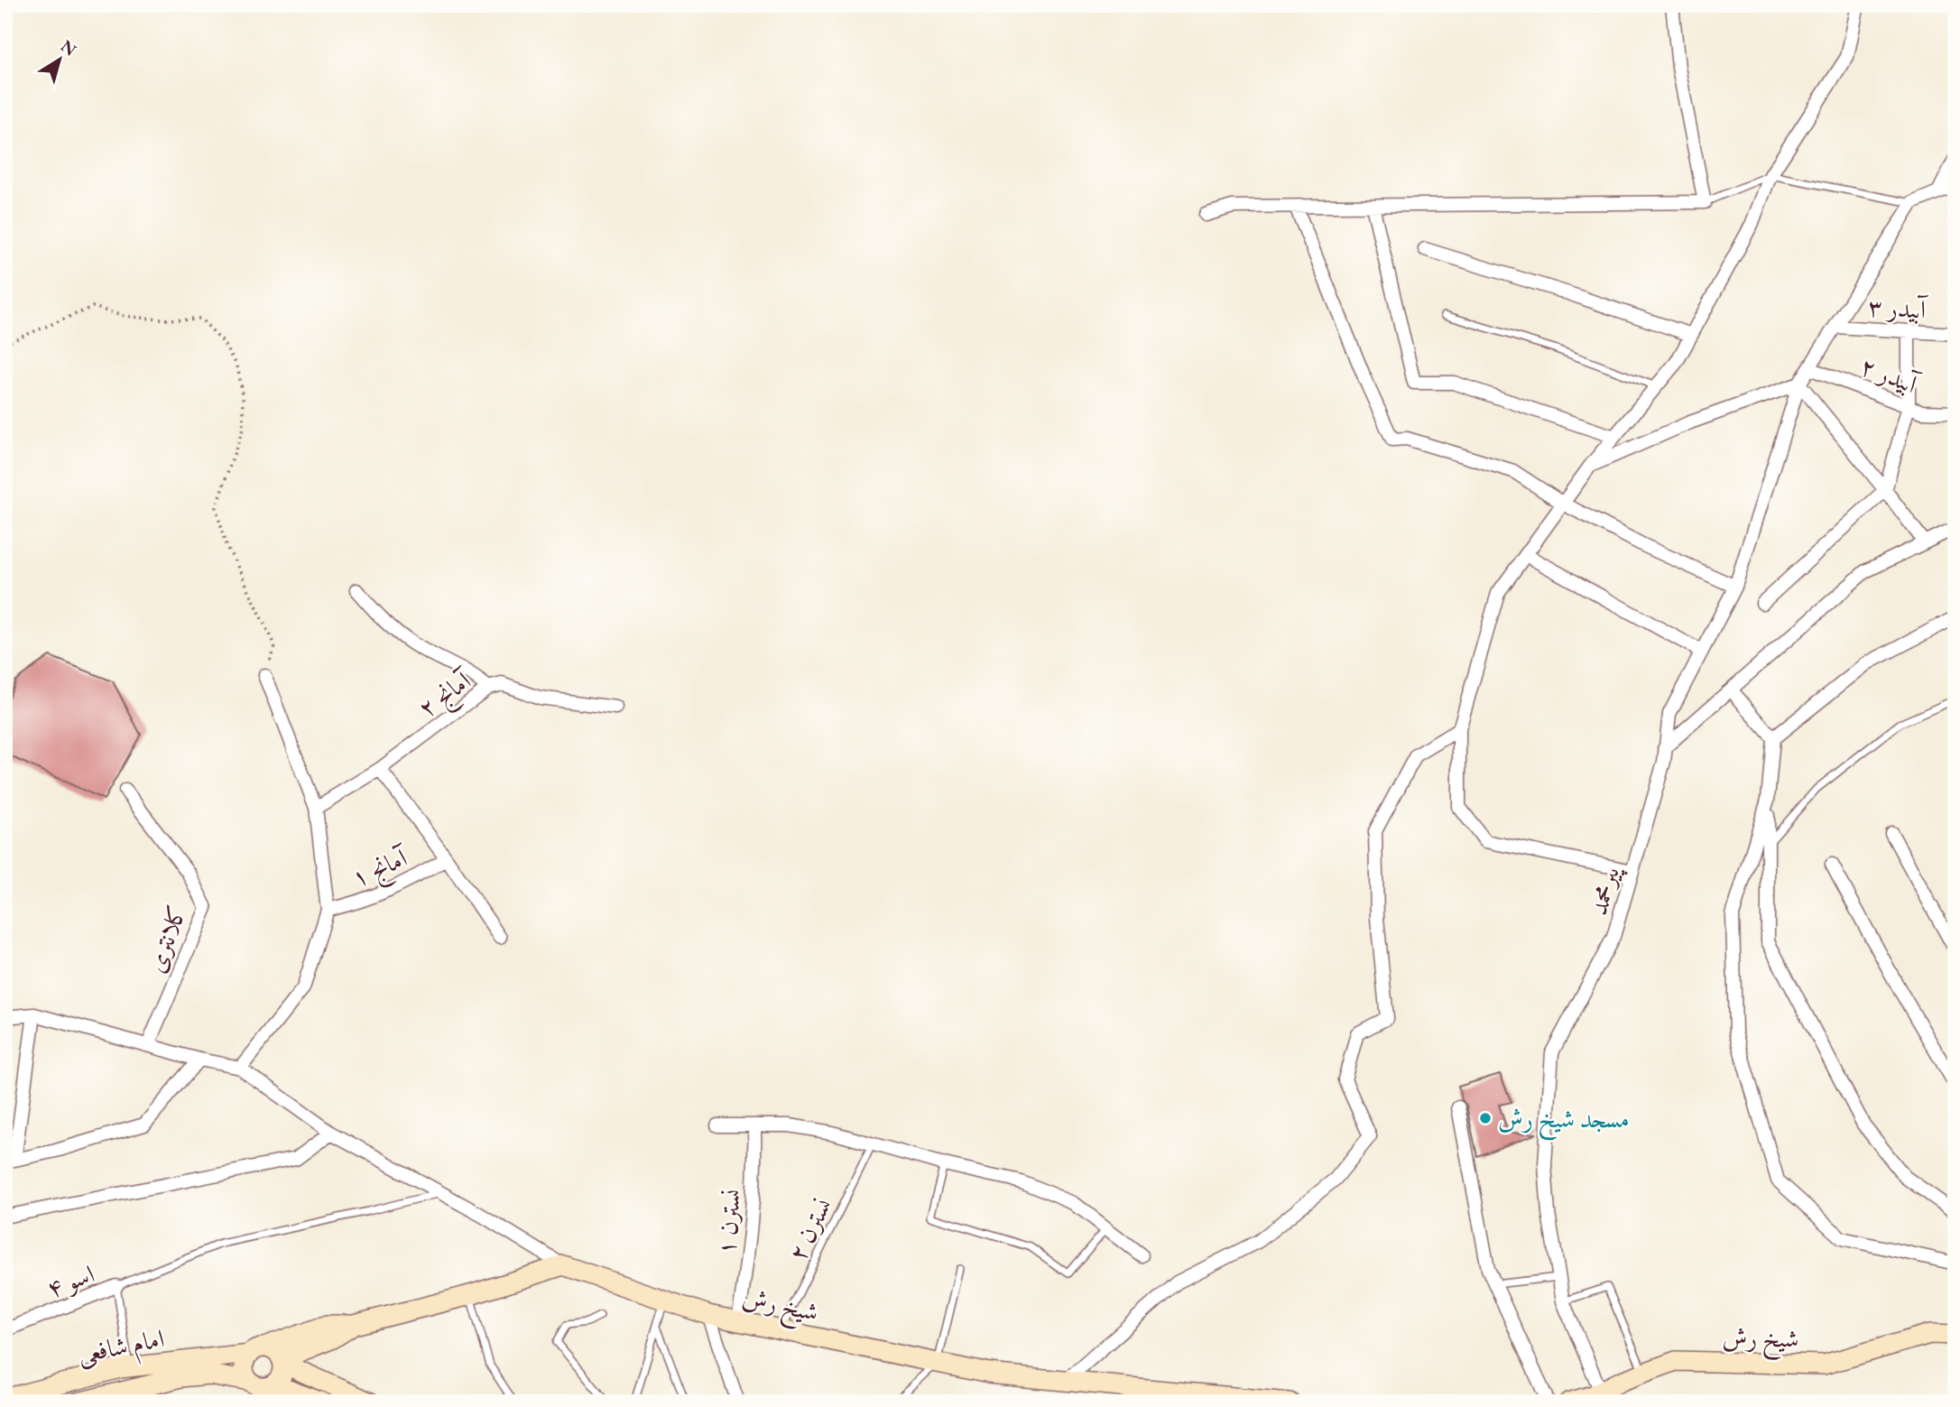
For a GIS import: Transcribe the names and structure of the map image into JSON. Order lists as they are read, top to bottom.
{
  "streets": {
    "street": [
      "آبیدر ۳",
      "آبیدر ۲",
      "آمانج ۲",
      "آمانج ۱",
      "پیرمحمد",
      "کلانتری",
      "نسترن ۱",
      "اسو ۴",
      "شیخ رش",
      "امام شافعی"
    ],
    "lane": ["نسترن ۲"]
  },
  "crossings": [
    ["آبیدر ۳", "پیرمحمد"],
    ["آبیدر ۲", "پیرمحمد"],
    ["پیرمحمد", "شیخ رش"],
    ["نسترن ۱", "شیخ رش"],
    ["نسترن ۲", "شیخ رش"]
  ],
  "places": ["مسجد شیخ رش"],
  "north": "top right"
}
